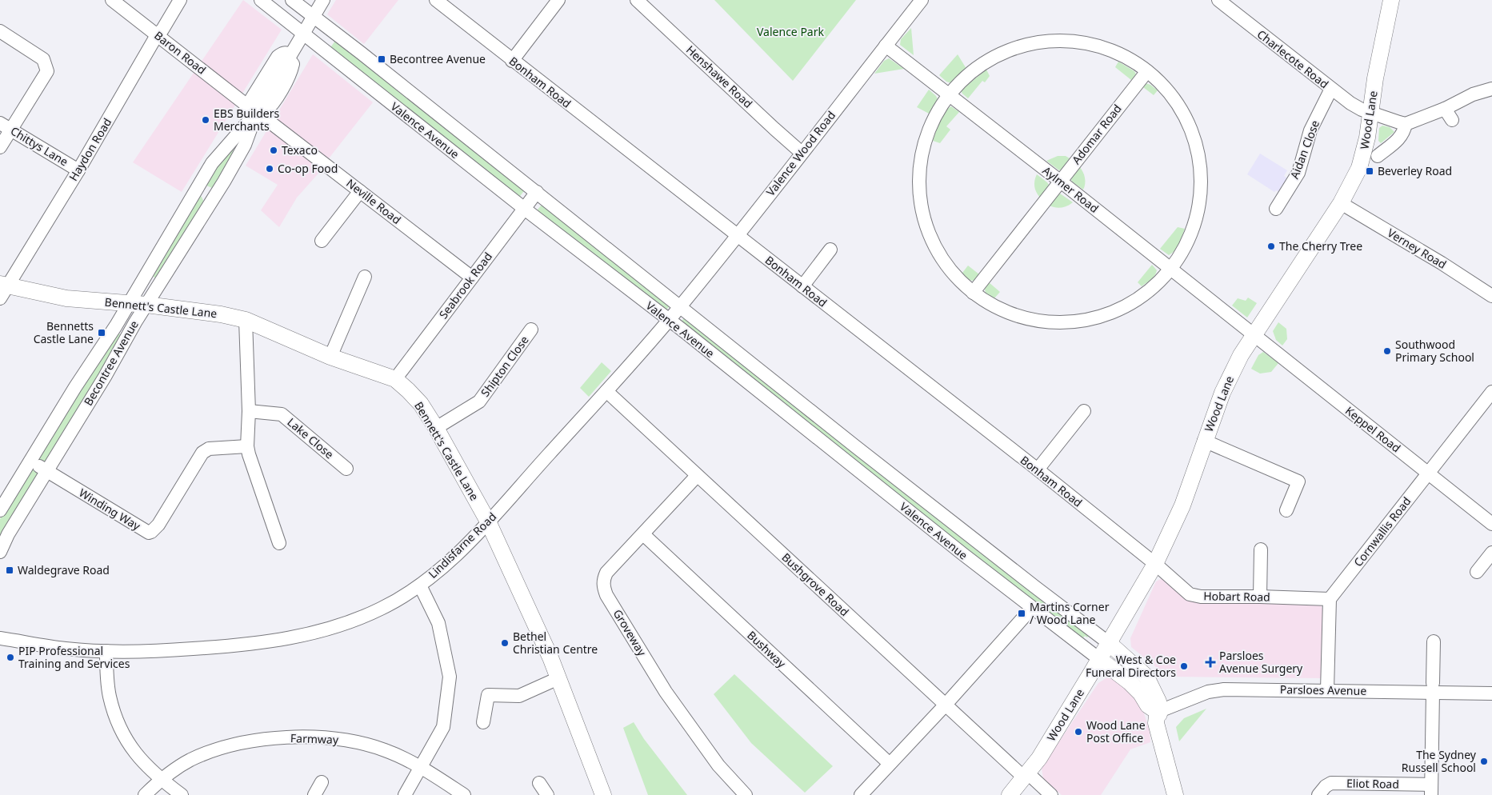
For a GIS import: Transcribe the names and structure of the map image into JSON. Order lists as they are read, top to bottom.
{
  "streets": {
    "main road": ["Wood Lane", "Bennett's Castle Lane"],
    "street": [
      "Baron Road",
      "Charlecote Road",
      "Henshawe Road",
      "Bonham Road",
      "Valence Avenue",
      "Adomar Road",
      "Chittys Lane",
      "Haydon Road",
      "Aidan Close",
      "Valence Wood Road",
      "Aylmer Road",
      "Neville Road",
      "Verney Road",
      "Seabrook Road",
      "Becontree Avenue",
      "Shipton Close",
      "Keppel Road",
      "Lake Close",
      "Winding Way",
      "Cornwallis Road",
      "Lindisfarne Road",
      "Bushgrove Road",
      "Hobart Road",
      "Groveway",
      "Bushway",
      "Parsloes Avenue",
      "Farmway",
      "Eliot Road"
    ]
  },
  "crossings": [
    ["Baron Road", "Haydon Road"],
    ["Baron Road", "Neville Road"],
    ["Baron Road", "Becontree Avenue"],
    ["Charlecote Road", "Wood Lane"],
    ["Charlecote Road", "Aidan Close"],
    ["Henshawe Road", "Valence Wood Road"],
    ["Bonham Road", "Wood Lane"],
    ["Bonham Road", "Valence Wood Road"],
    ["Bonham Road", "Hobart Road"],
    ["Wood Lane", "Valence Avenue"],
    ["Wood Lane", "Aylmer Road"],
    ["Wood Lane", "Verney Road"],
    ["Wood Lane", "Keppel Road"],
    ["Wood Lane", "Bushgrove Road"],
    ["Wood Lane", "Hobart Road"],
    ["Valence Avenue", "Valence Wood Road"],
    ["Valence Avenue", "Seabrook Road"],
    ["Valence Avenue", "Becontree Avenue"],
    ["Valence Avenue", "Lindisfarne Road"],
    ["Adomar Road", "Aylmer Road"],
    ["Chittys Lane", "Haydon Road"],
    ["Haydon Road", "Bennett's Castle Lane"],
    ["Valence Wood Road", "Aylmer Road"],
    ["Valence Wood Road", "Lindisfarne Road"],
    ["Aylmer Road", "Keppel Road"],
    ["Neville Road", "Seabrook Road"],
    ["Neville Road", "Becontree Avenue"],
    ["Seabrook Road", "Bennett's Castle Lane"],
    ["Bennett's Castle Lane", "Becontree Avenue"],
    ["Bennett's Castle Lane", "Shipton Close"],
    ["Bennett's Castle Lane", "Lindisfarne Road"],
    ["Becontree Avenue", "Winding Way"],
    ["Keppel Road", "Cornwallis Road"],
    ["Cornwallis Road", "Hobart Road"],
    ["Lindisfarne Road", "Bushgrove Road"],
    ["Bushgrove Road", "Groveway"],
    ["Groveway", "Bushway"]
  ],
  "parks": ["Valence Park"],
  "places": {
    "transit": [
      "Becontree Avenue",
      "Beverley Road",
      "Bennetts Castle Lane",
      "Waldegrave Road",
      "Martins Corner / Wood Lane"
    ],
    "other": [
      "EBS Builders Merchants",
      "Texaco",
      "Co-op Food",
      "The Cherry Tree",
      "Southwood Primary School",
      "Bethel Christian Centre",
      "PIP Professional Training and Services",
      "West & Coe Funeral Directors",
      "Wood Lane Post Office",
      "The Sydney Russell School"
    ],
    "health": ["Parsloes Avenue Surgery"]
  }
}
